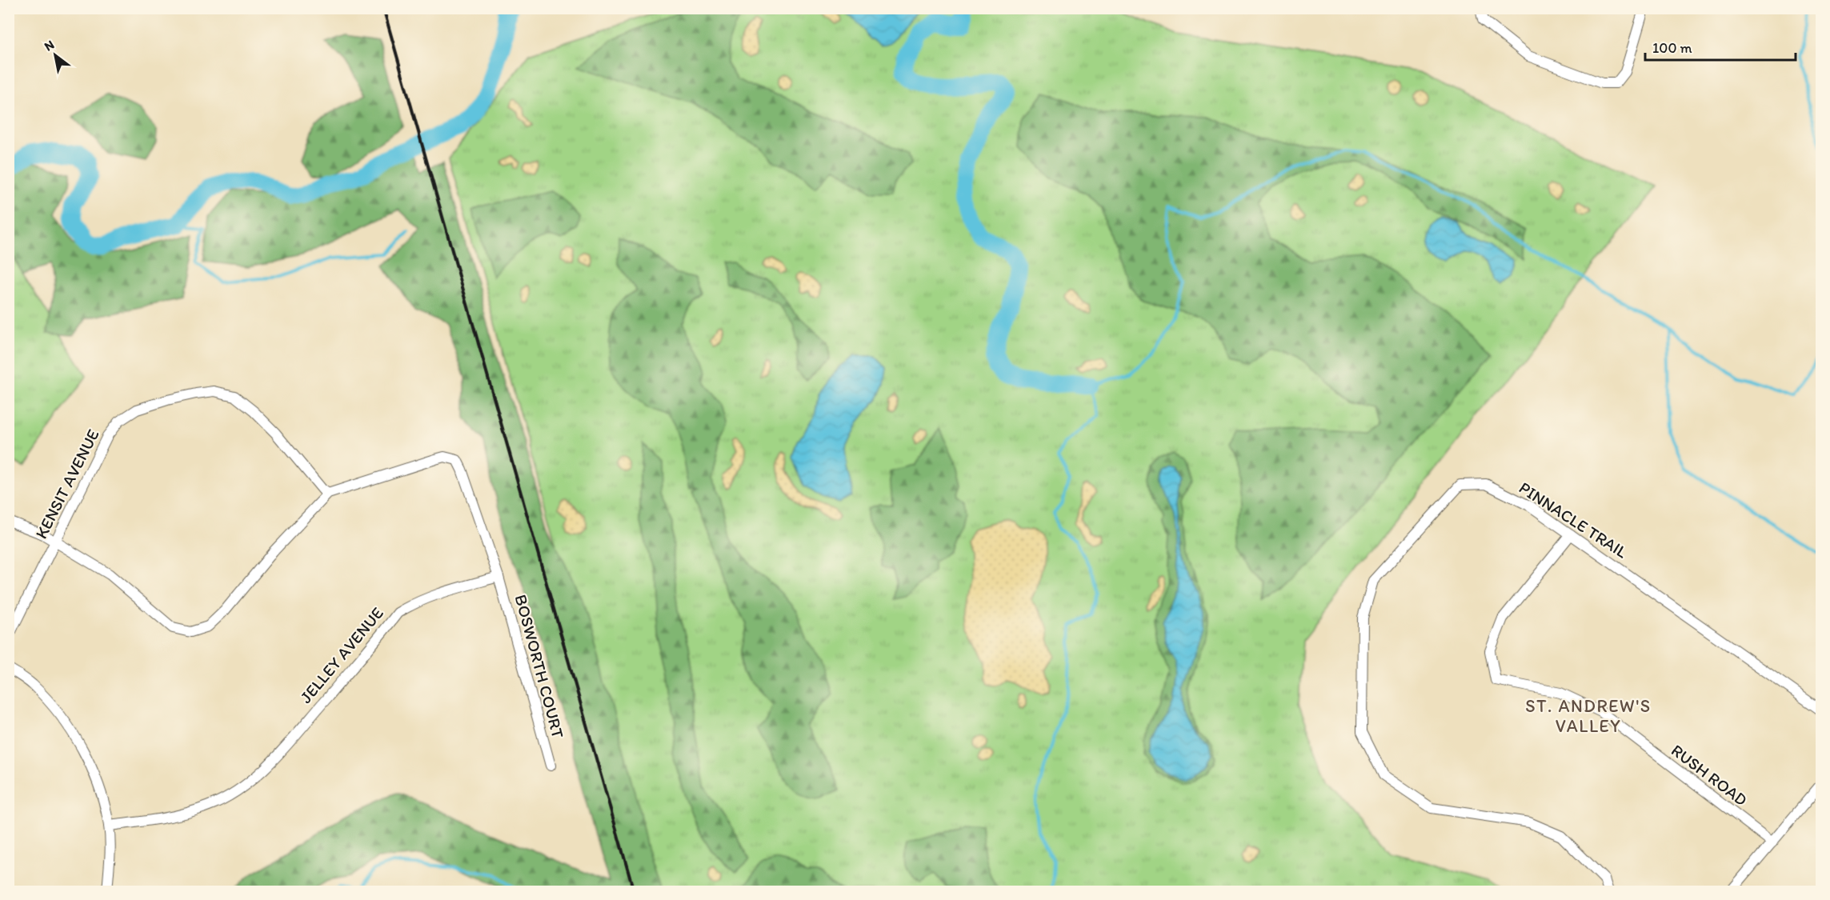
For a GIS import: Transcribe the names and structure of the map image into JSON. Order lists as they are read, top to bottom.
{
  "streets": {
    "street": [
      "KENSIT AVENUE",
      "PINNACLE TRAIL",
      "JELLEY AVENUE",
      "BOSWORTH COURT",
      "RUSH ROAD"
    ]
  },
  "crossings": [
    ["PINNACLE TRAIL", "RUSH ROAD"],
    ["JELLEY AVENUE", "BOSWORTH COURT"]
  ],
  "districts": ["ST. ANDREW'S VALLEY"],
  "scale_bar": "100 m",
  "north": "top left"
}
